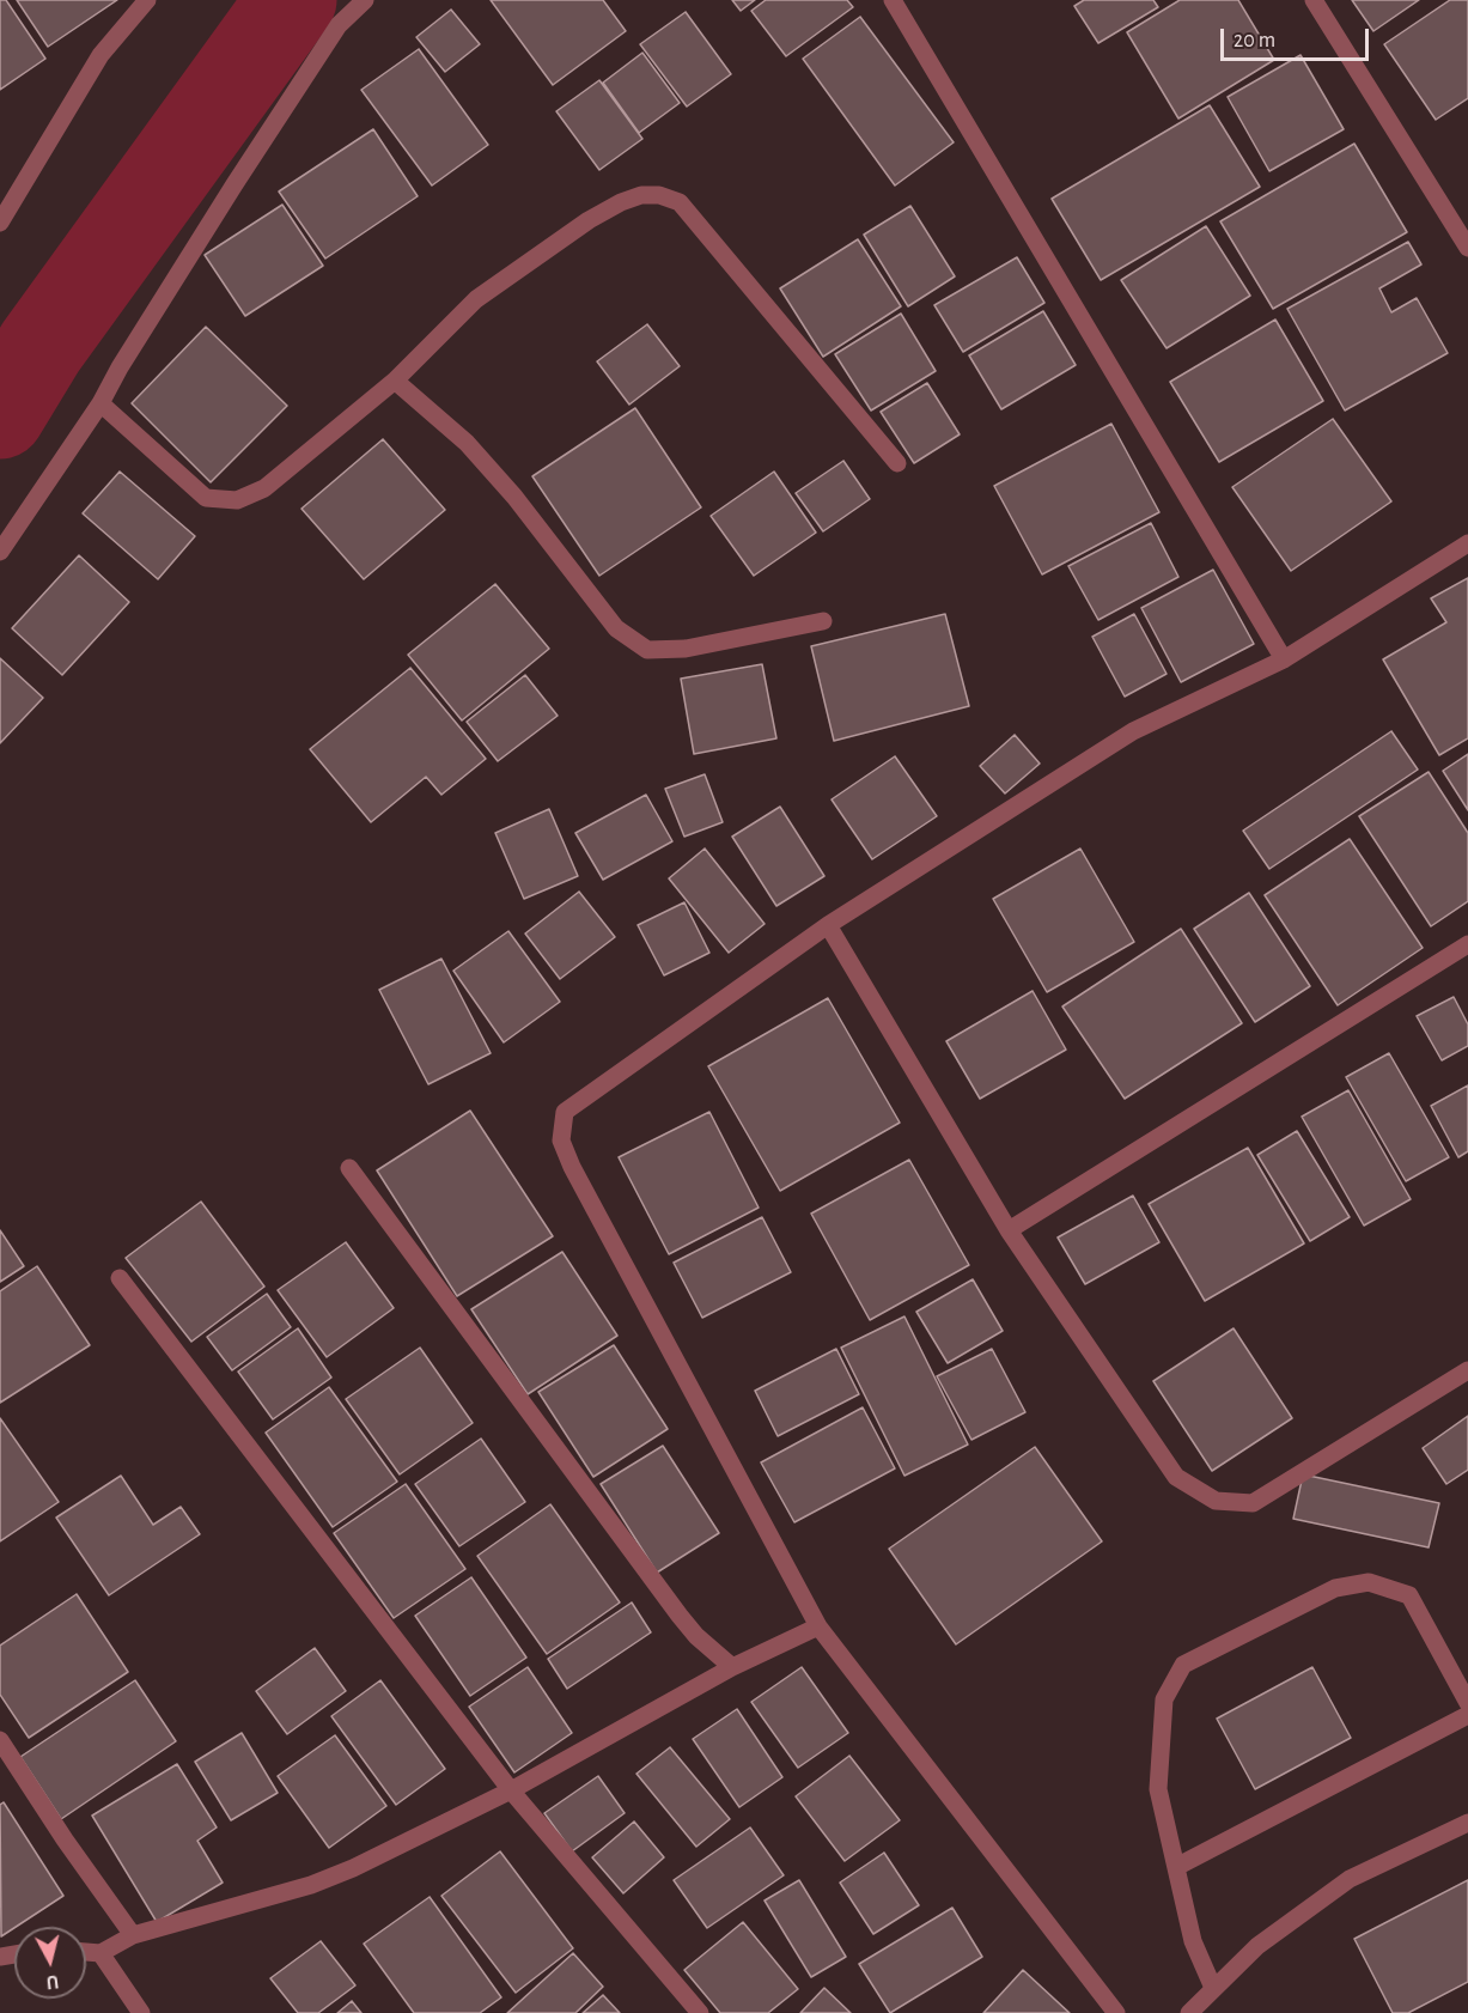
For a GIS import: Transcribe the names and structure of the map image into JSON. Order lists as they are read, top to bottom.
{
  "scale_bar": "20 m",
  "north": "bottom"
}
